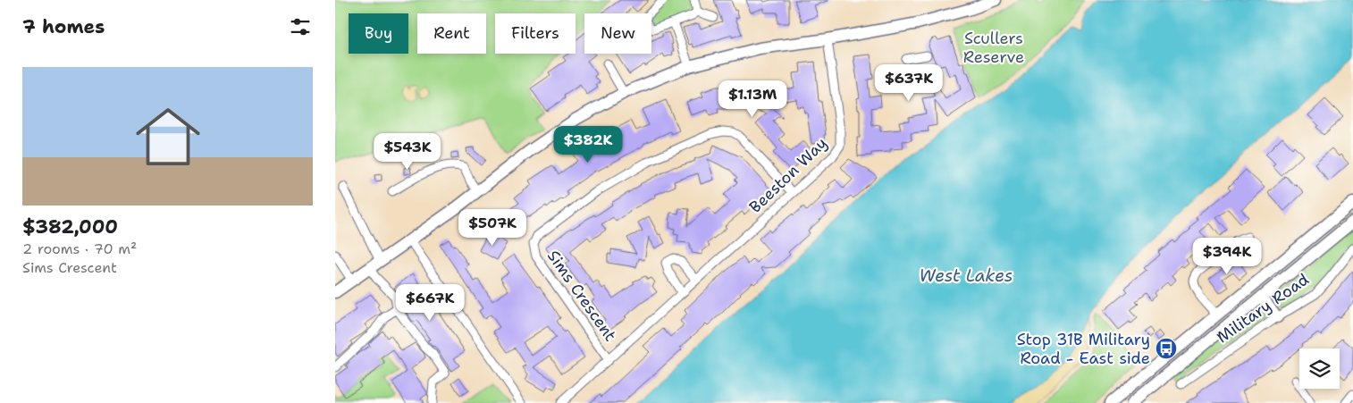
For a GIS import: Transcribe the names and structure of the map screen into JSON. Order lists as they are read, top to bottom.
{
  "streets": {
    "street": ["Beeston Way", "Sims Crescent", "Military Road"]
  },
  "crossings": [
    ["Beeston Way", "Sims Crescent"]
  ],
  "water": ["West Lakes"],
  "parks": ["Scullers Reserve"],
  "places": {
    "bus stop": ["Stop 31B Military Road - East side"]
  },
  "page": {
    "heading": "7 homes",
    "chip": [
      "Buy",
      "Rent",
      "Filters",
      "New"
    ],
    "list": [
      {
        "name": "$382,000",
        "note": "2 rooms · 70 m² · Sims Crescent"
      }
    ],
    "price": [
      "$637K",
      "$1.13M",
      "$382K",
      "$543K",
      "$507K",
      "$394K",
      "$667K"
    ]
  }
}
